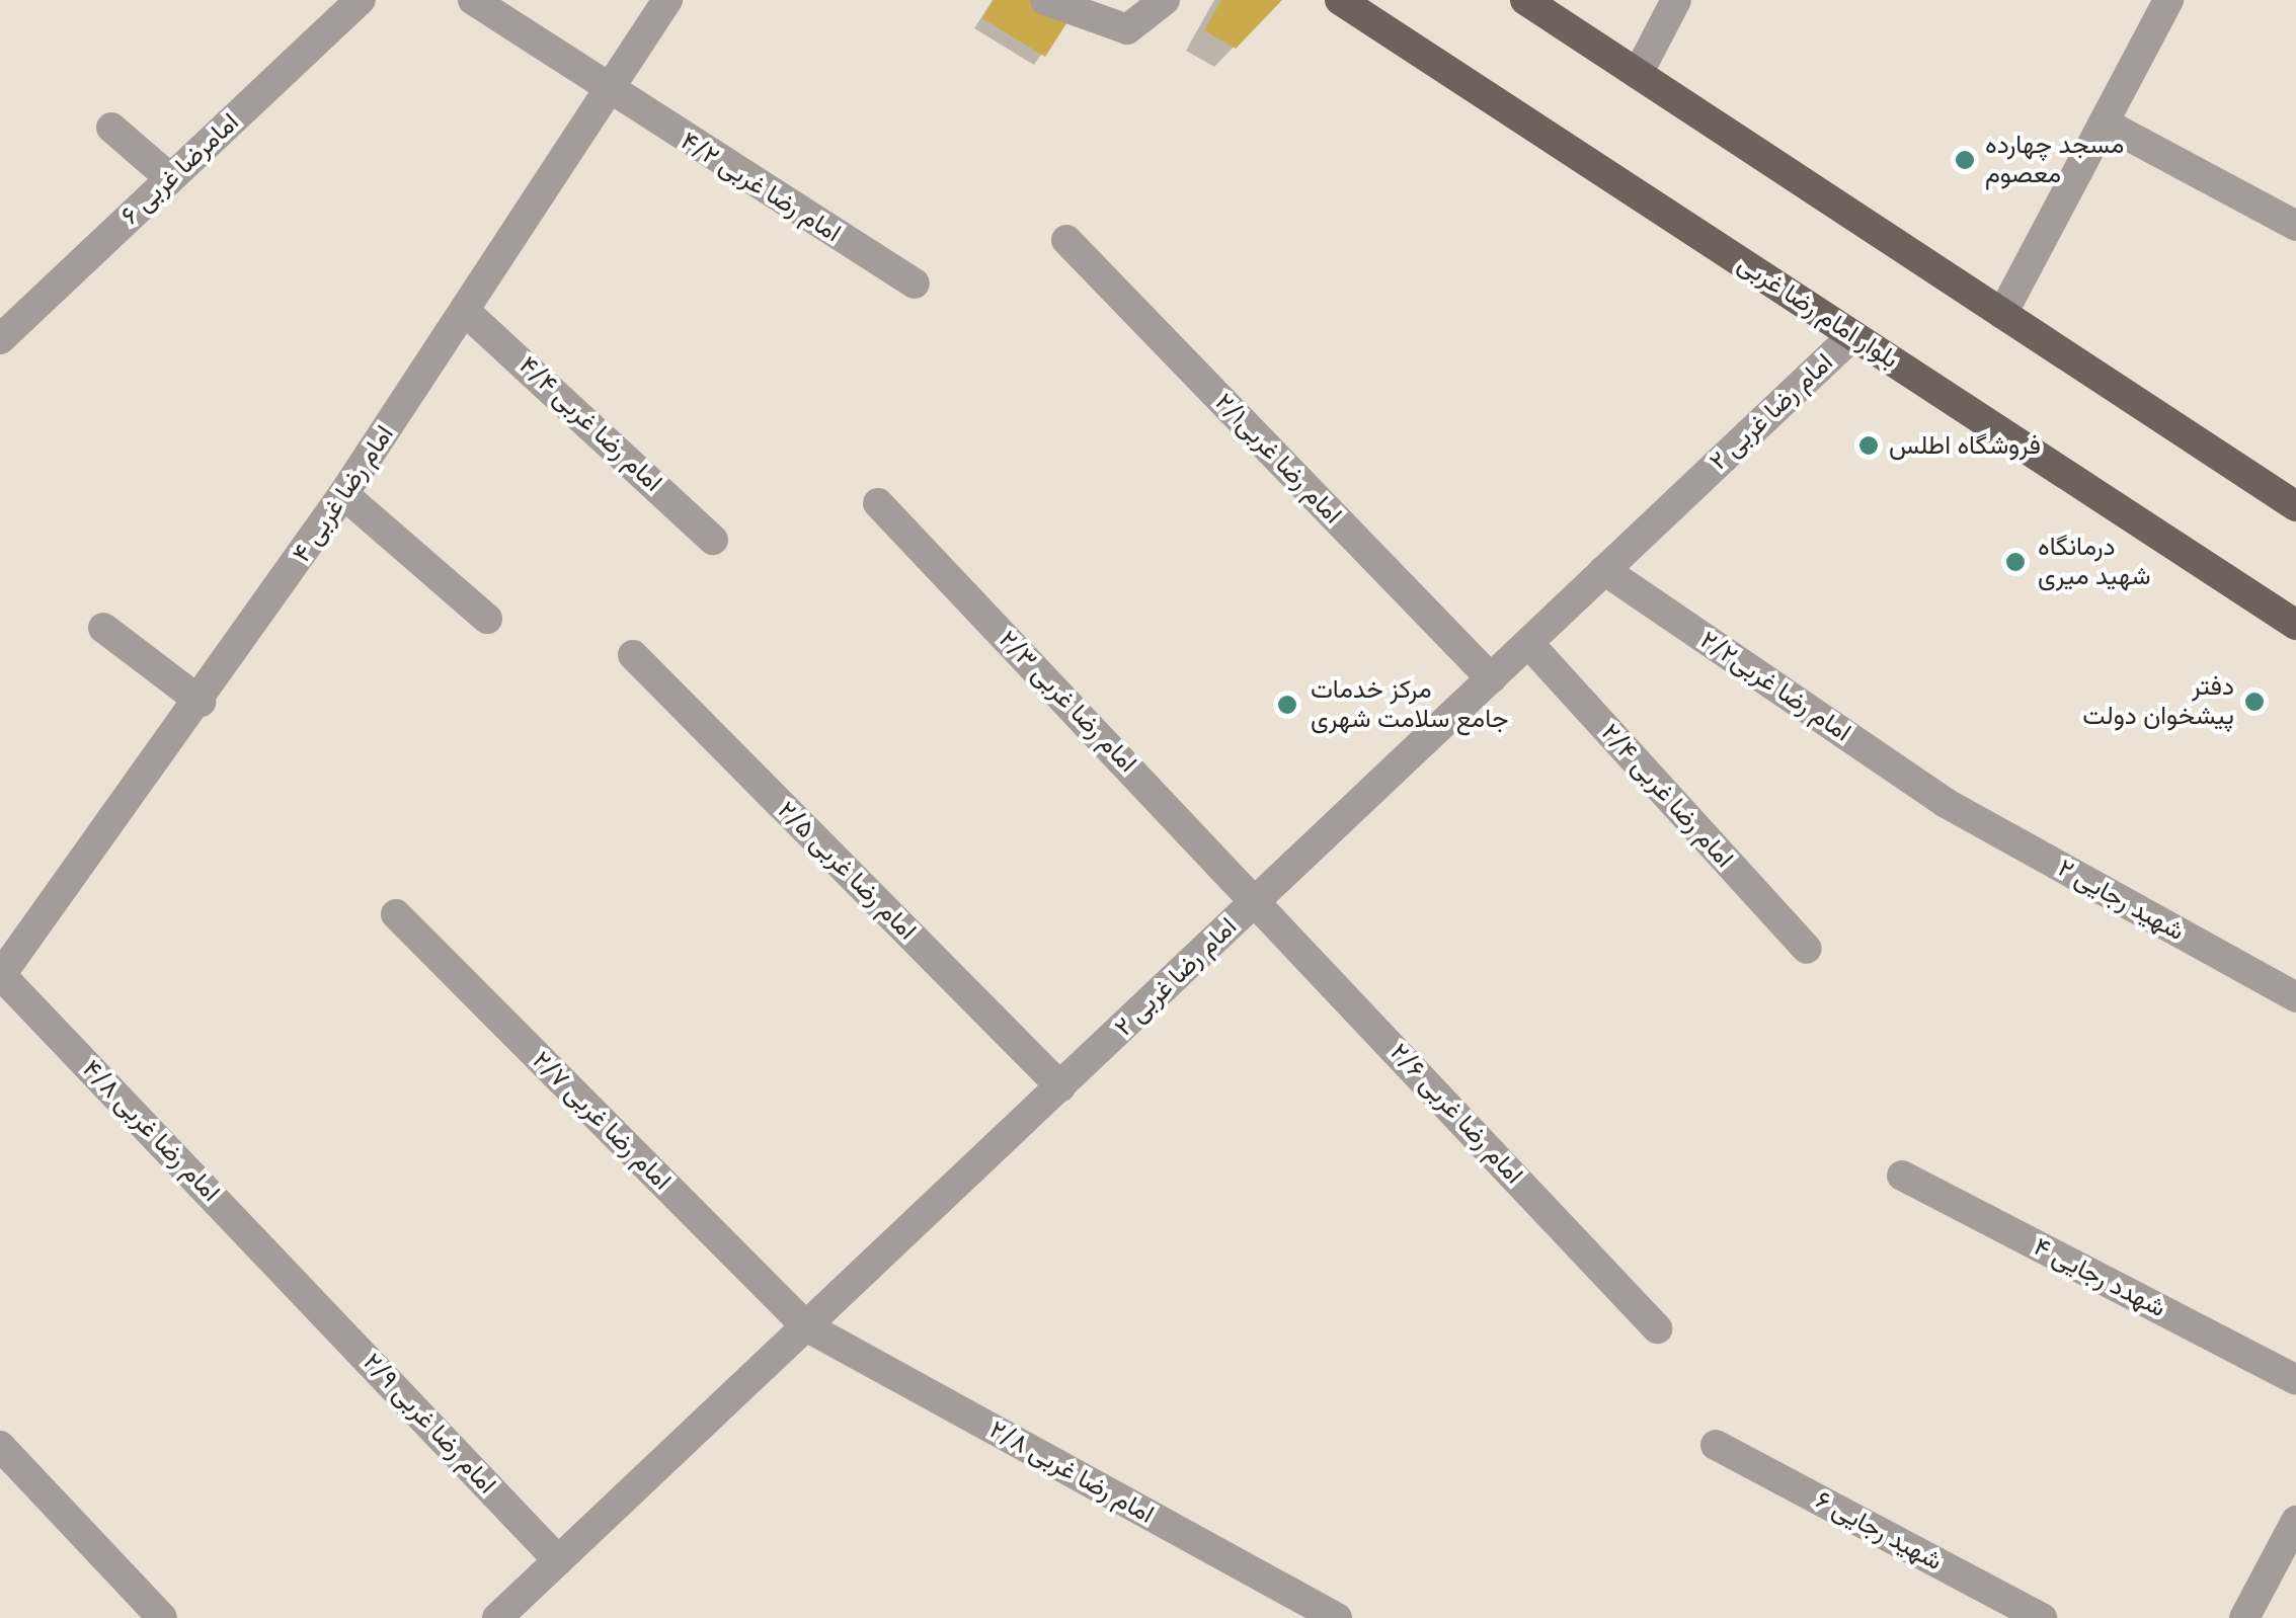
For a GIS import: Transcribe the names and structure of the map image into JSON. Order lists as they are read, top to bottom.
{
  "streets": {
    "main road": ["بلوار امام رضا غربی"],
    "street": [
      "امامرضا غربی ۶",
      "امام رضا غربی ۴/۲",
      "امام رضا غربی ۲",
      "امام رضا غربی ۴/۴",
      "امام رضا غربی۲/۱",
      "امام رضا غربی ۴",
      "امام رضا غربی۲/۲",
      "امام رضا غربی ۲/۳",
      "امام رضا غربی ۲/۴",
      "امام رضا غربی ۲/۵",
      "شهید رجایی ۲",
      "امام رضا غربی ۲/۶",
      "امام رضا غربی ۲/۷",
      "امام رضا غربی ۴/۸",
      "شهدد رجایی ۴",
      "امام رضا غربی ۲/۹",
      "امام رضا غربی ۲/۸",
      "شهید رجایی ۶"
    ]
  },
  "crossings": [
    ["امام رضا غربی ۴/۲", "امام رضا غربی ۴"],
    ["بلوار امام رضا غربی", "امام رضا غربی ۲"],
    ["امام رضا غربی ۲", "امام رضا غربی۲/۱"],
    ["امام رضا غربی ۲", "امام رضا غربی۲/۲"],
    ["امام رضا غربی ۲", "امام رضا غربی ۲/۳"],
    ["امام رضا غربی ۲", "امام رضا غربی ۲/۴"],
    ["امام رضا غربی ۲", "امام رضا غربی ۲/۵"],
    ["امام رضا غربی ۲", "امام رضا غربی ۲/۶"],
    ["امام رضا غربی ۲", "امام رضا غربی ۲/۷"],
    ["امام رضا غربی ۲", "امام رضا غربی ۲/۹"],
    ["امام رضا غربی ۲", "امام رضا غربی ۲/۸"],
    ["امام رضا غربی ۴/۴", "امام رضا غربی ۴"],
    ["امام رضا غربی ۴", "امام رضا غربی ۴/۸"],
    ["امام رضا غربی۲/۲", "شهید رجایی ۲"],
    ["امام رضا غربی ۲/۳", "امام رضا غربی ۲/۶"],
    ["امام رضا غربی ۲/۷", "امام رضا غربی ۲/۸"],
    ["امام رضا غربی ۴/۸", "امام رضا غربی ۲/۹"]
  ],
  "places": [
    "مسجد چهارده معصوم",
    "فروشگاه اطلس",
    "درمانگاه شهید میری",
    "دفتر پیشخوان دولت",
    "مرکز خدمات جامع سلامت شهری"
  ]
}
